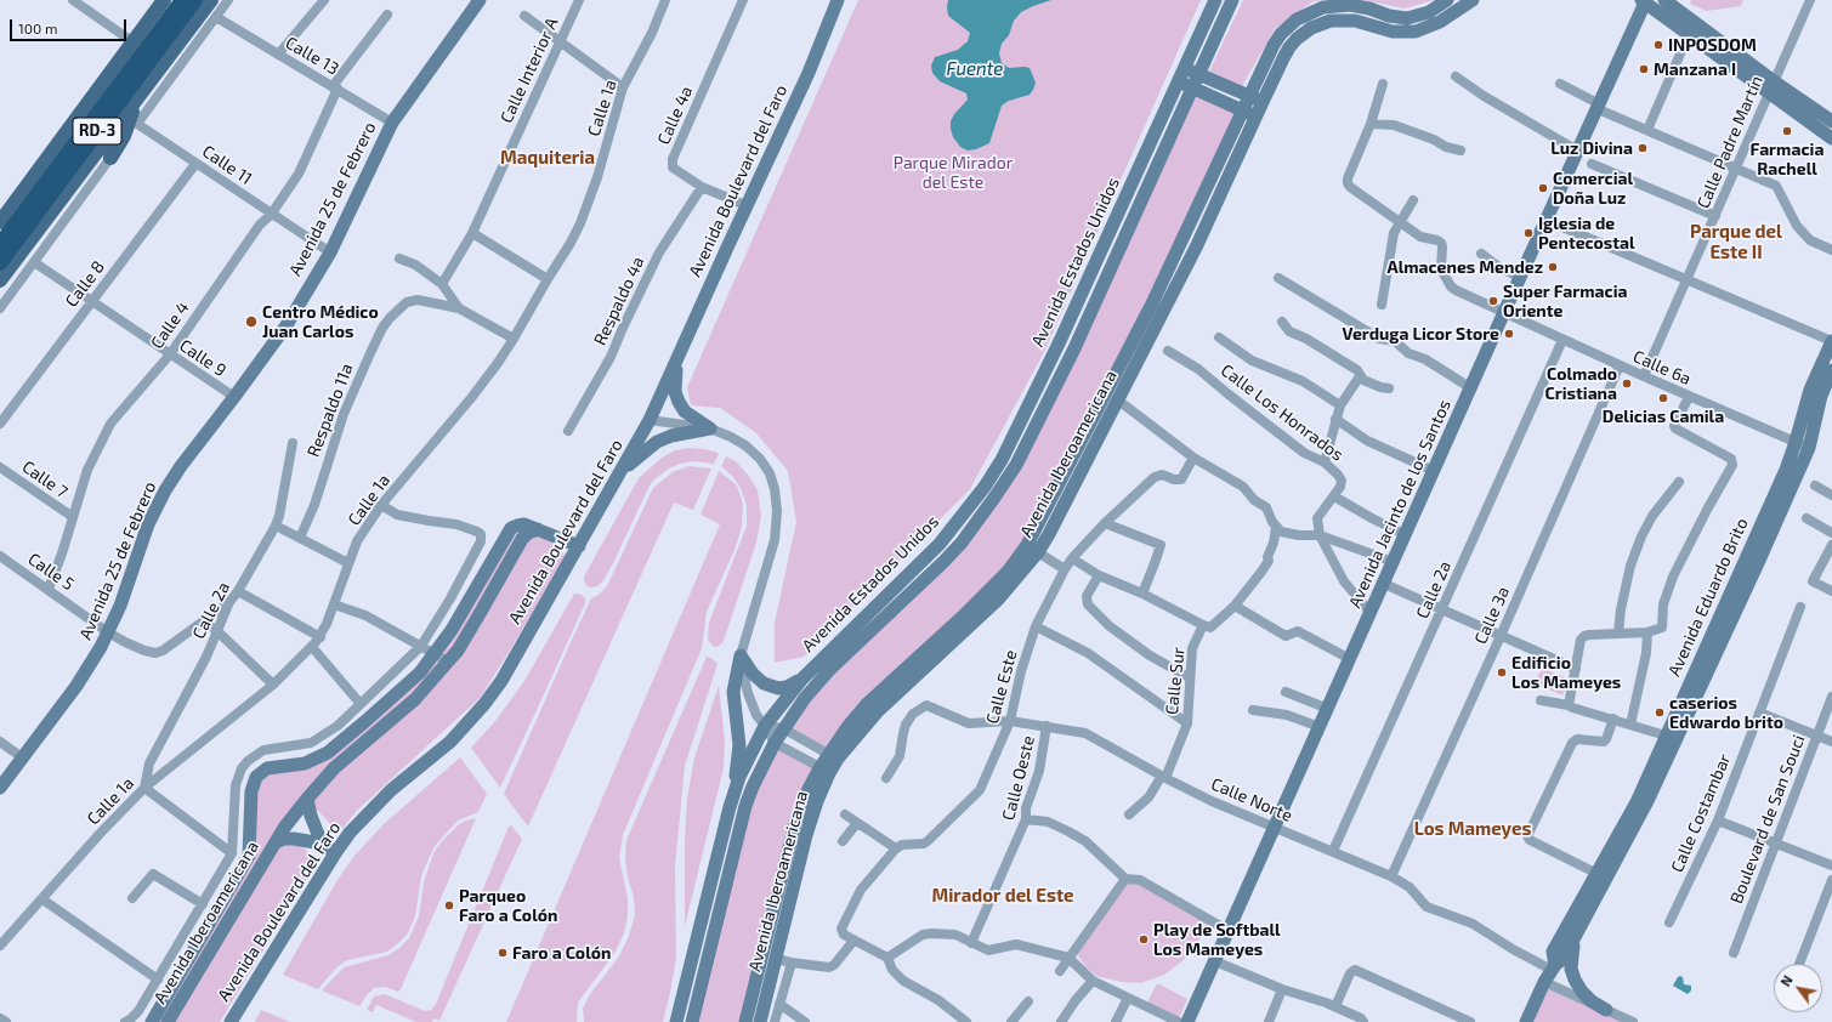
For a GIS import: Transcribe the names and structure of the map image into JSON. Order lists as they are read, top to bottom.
{
  "streets": {
    "highway": ["RD-3"],
    "street": [
      "Calle 13",
      "Calle Interior A",
      "Calle 1a",
      "Calle 4a",
      "Calle Padre Martín",
      "Calle 11",
      "Avenida Boulevard del Faro",
      "Avenida 25 de Febrero",
      "Avenida Estados Unidos",
      "Calle 8",
      "Respaldo 4a",
      "Calle 4",
      "Calle 9",
      "Calle 6a",
      "Respaldo 11a",
      "Calle Los Honrados",
      "Avenida Iberoamericana",
      "Calle 7",
      "Avenida Jacinto de los Santos",
      "Calle 5",
      "Calle 2a",
      "Avenida Eduardo Brito",
      "Calle 3a",
      "Calle Sur",
      "Calle Este",
      "Calle Oeste",
      "Calle Norte",
      "Calle Costambar",
      "Boulevard de San Souci"
    ]
  },
  "crossings": [
    ["Calle 13", "Avenida 25 de Febrero"],
    ["Calle 13", "Calle 4"],
    ["Calle 1a", "Respaldo 11a"],
    ["Calle 1a", "Calle 2a"],
    ["Calle 4a", "Avenida Boulevard del Faro"],
    ["Calle 4a", "Respaldo 4a"],
    ["Calle Padre Martín", "Calle 6a"],
    ["Calle 11", "Avenida 25 de Febrero"],
    ["Calle 11", "Calle 8"],
    ["Calle 11", "Calle 4"],
    ["Avenida Boulevard del Faro", "Avenida Iberoamericana"],
    ["Avenida 25 de Febrero", "Calle 9"],
    ["Avenida 25 de Febrero", "Calle 5"],
    ["Calle 8", "Calle 9"],
    ["Calle 4", "Calle 9"],
    ["Calle 4", "Calle 7"],
    ["Calle 4", "Calle 5"],
    ["Calle 6a", "Avenida Jacinto de los Santos"],
    ["Calle 6a", "Calle 2a"],
    ["Calle 6a", "Avenida Eduardo Brito"],
    ["Calle 6a", "Calle 3a"],
    ["Avenida Jacinto de los Santos", "Calle Norte"],
    ["Calle 2a", "Calle Norte"],
    ["Avenida Eduardo Brito", "Calle Norte"],
    ["Calle 3a", "Calle Norte"],
    ["Calle Sur", "Calle Norte"],
    ["Calle Este", "Calle Norte"],
    ["Calle Oeste", "Calle Norte"]
  ],
  "districts": [
    "Maquiteria",
    "Parque del Este II",
    "Los Mameyes",
    "Mirador del Este"
  ],
  "water": ["Fuente"],
  "parks": ["Parque Mirador del Este"],
  "places": [
    "INPOSDOM",
    "Manzana I",
    "Farmacia Rachell",
    "Luz Divina",
    "Comercial Doña Luz",
    "Iglesia de Pentecostal",
    "Almacenes Mendez",
    "Super Farmacia Oriente",
    "Centro Médico Juan Carlos",
    "Verduga Licor Store",
    "Colmado Cristiana",
    "Delicias Camila",
    "Edificio Los Mameyes",
    "caserios Edwardo brito",
    "Parqueo Faro a Colón",
    "Play de Softball Los Mameyes",
    "Faro a Colón"
  ],
  "scale_bar": "100 m",
  "north": "top left"
}
